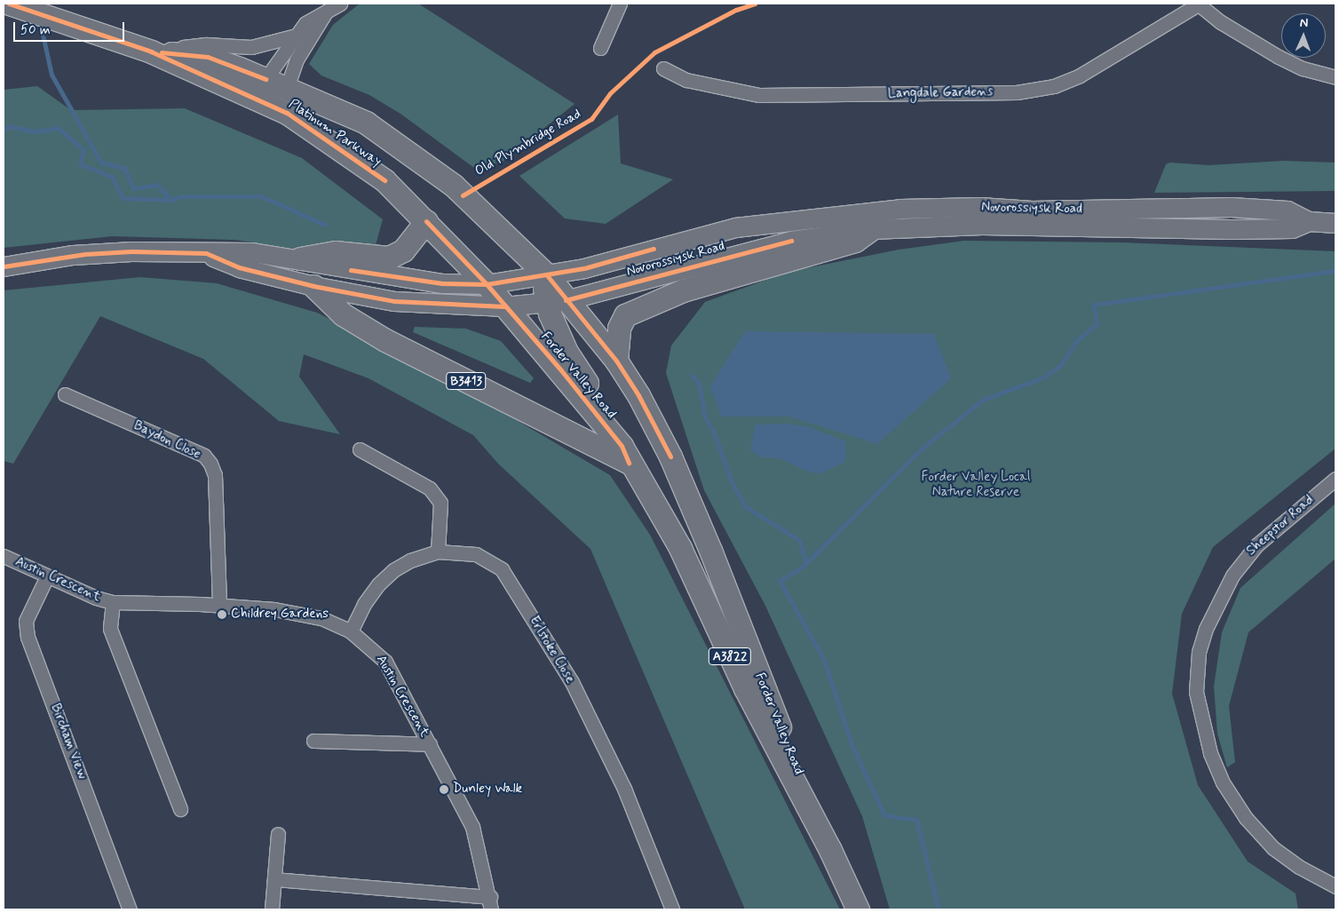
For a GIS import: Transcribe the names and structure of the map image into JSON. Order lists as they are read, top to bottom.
{
  "streets": {
    "main road": [
      "Platinum Parkway",
      "Novorossiysk Road",
      "Forder Valley Road",
      "B3413",
      "A3822"
    ],
    "street": [
      "Langdale Gardens",
      "Baydon Close",
      "Sheepstor Road",
      "Austin Crescent",
      "Erlstoke Close",
      "Bircham View"
    ],
    "cycle path": ["Old Plymbridge Road"]
  },
  "crossings": [
    ["Platinum Parkway", "Novorossiysk Road"],
    ["Platinum Parkway", "Forder Valley Road"],
    ["Novorossiysk Road", "Forder Valley Road"],
    ["Forder Valley Road", "B3413"],
    ["Baydon Close", "Austin Crescent"],
    ["Austin Crescent", "Erlstoke Close"],
    ["Austin Crescent", "Bircham View"]
  ],
  "parks": ["Forder Valley Local Nature Reserve"],
  "places": ["Childrey Gardens", "Dunley Walk"],
  "scale_bar": "50 m",
  "north": "top"
}
